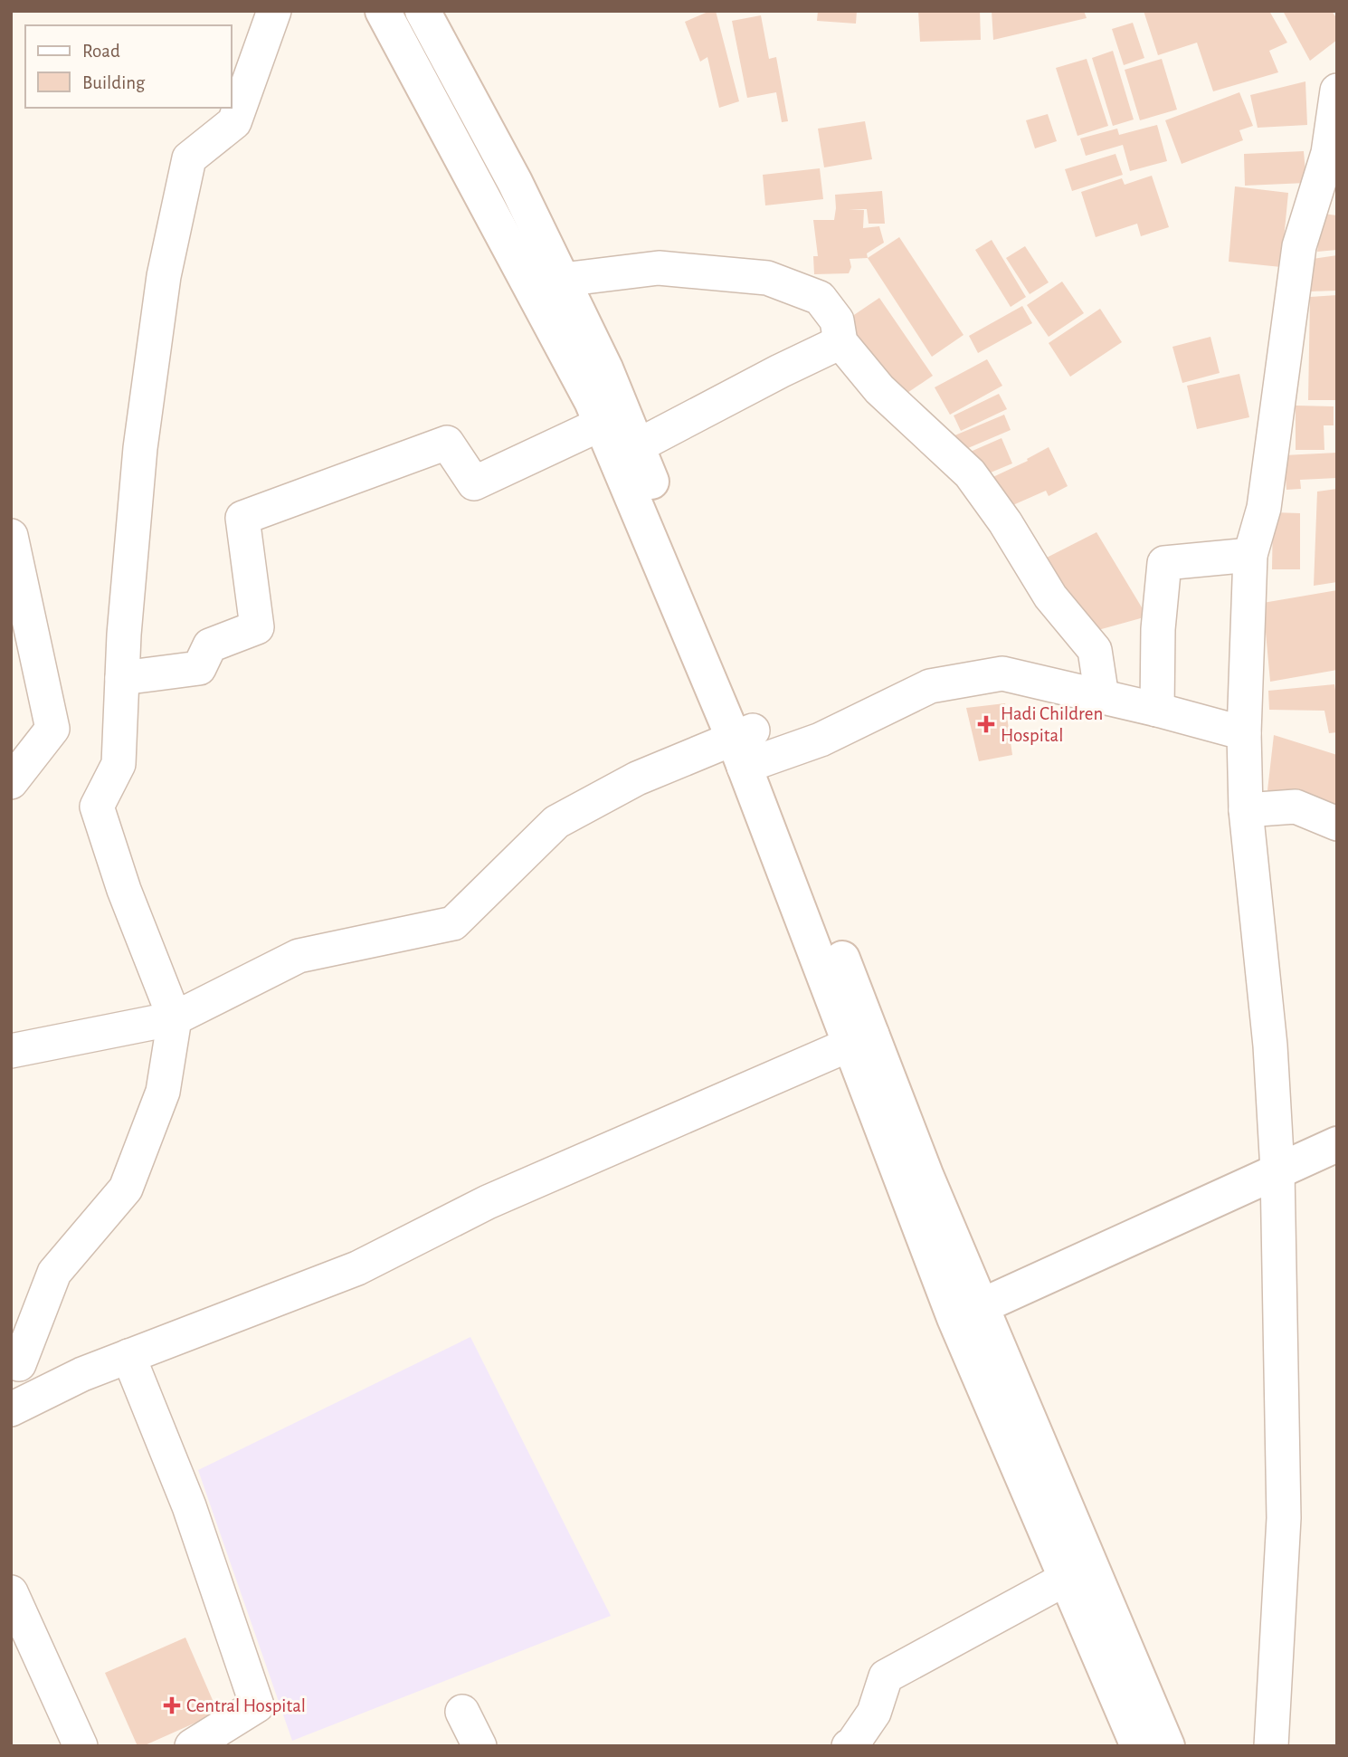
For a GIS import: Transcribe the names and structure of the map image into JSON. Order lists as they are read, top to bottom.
{
  "places": {
    "health": ["Hadi Children Hospital", "Central Hospital"]
  },
  "legend": ["Road", "Building"]
}
